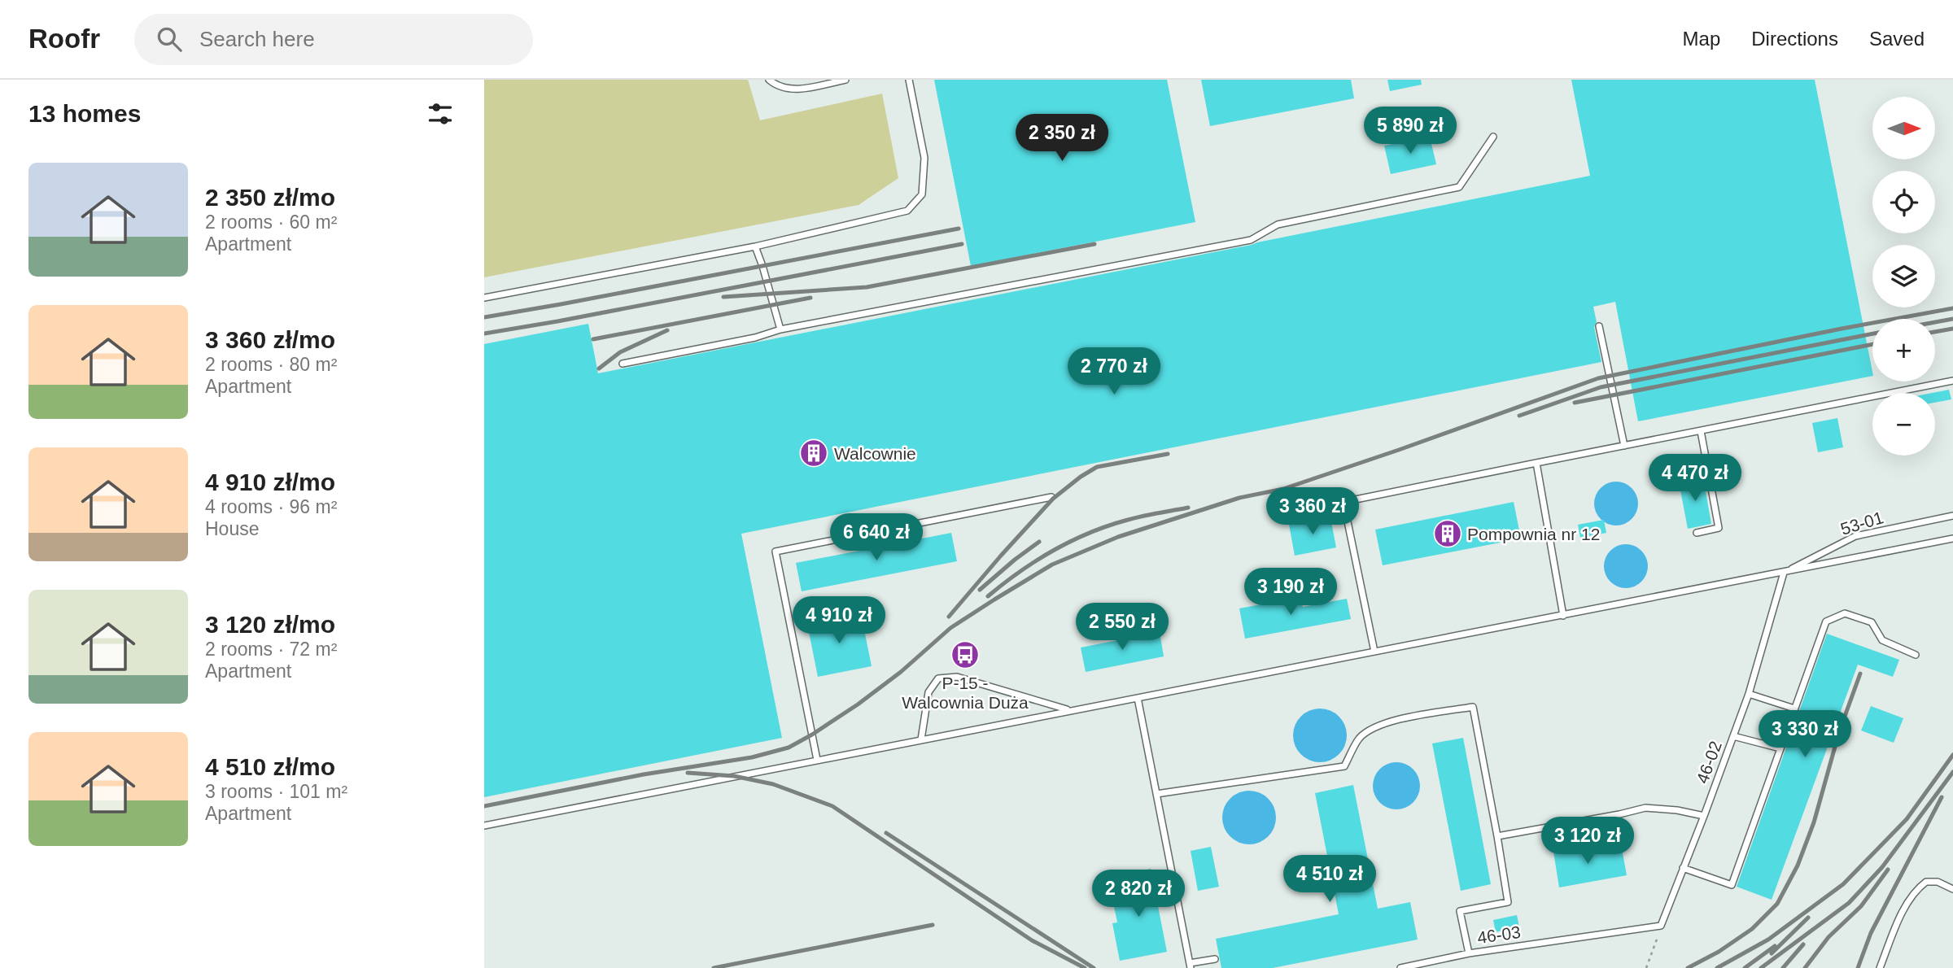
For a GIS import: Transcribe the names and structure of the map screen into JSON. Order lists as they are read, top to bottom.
{
  "streets": {
    "lane": ["53-01", "46-02", "46-03"]
  },
  "crossings": [
    ["53-01", "46-02"],
    ["46-02", "46-03"]
  ],
  "places": {
    "building": ["Walcownie", "Pompownia nr 12"],
    "bus stop": ["P-15 - Walcownia Duża"]
  },
  "north": "right",
  "page": {
    "header": "Roofr",
    "search": "Search here",
    "nav": ["Map", "Directions", "Saved"],
    "heading": "13 homes",
    "map_buttons": ["+", "−"],
    "price": [
      "5 890 zł",
      "2 350 zł",
      "2 770 zł",
      "4 470 zł",
      "3 360 zł",
      "6 640 zł",
      "3 190 zł",
      "4 910 zł",
      "2 550 zł",
      "3 330 zł",
      "3 120 zł",
      "4 510 zł",
      "2 820 zł"
    ],
    "list": [
      {
        "name": "2 350 zł/mo",
        "note": "2 rooms · 60 m² · Apartment"
      },
      {
        "name": "3 360 zł/mo",
        "note": "2 rooms · 80 m² · Apartment"
      },
      {
        "name": "4 910 zł/mo",
        "note": "4 rooms · 96 m² · House"
      },
      {
        "name": "3 120 zł/mo",
        "note": "2 rooms · 72 m² · Apartment"
      },
      {
        "name": "4 510 zł/mo",
        "note": "3 rooms · 101 m² · Apartment"
      }
    ]
  }
}
